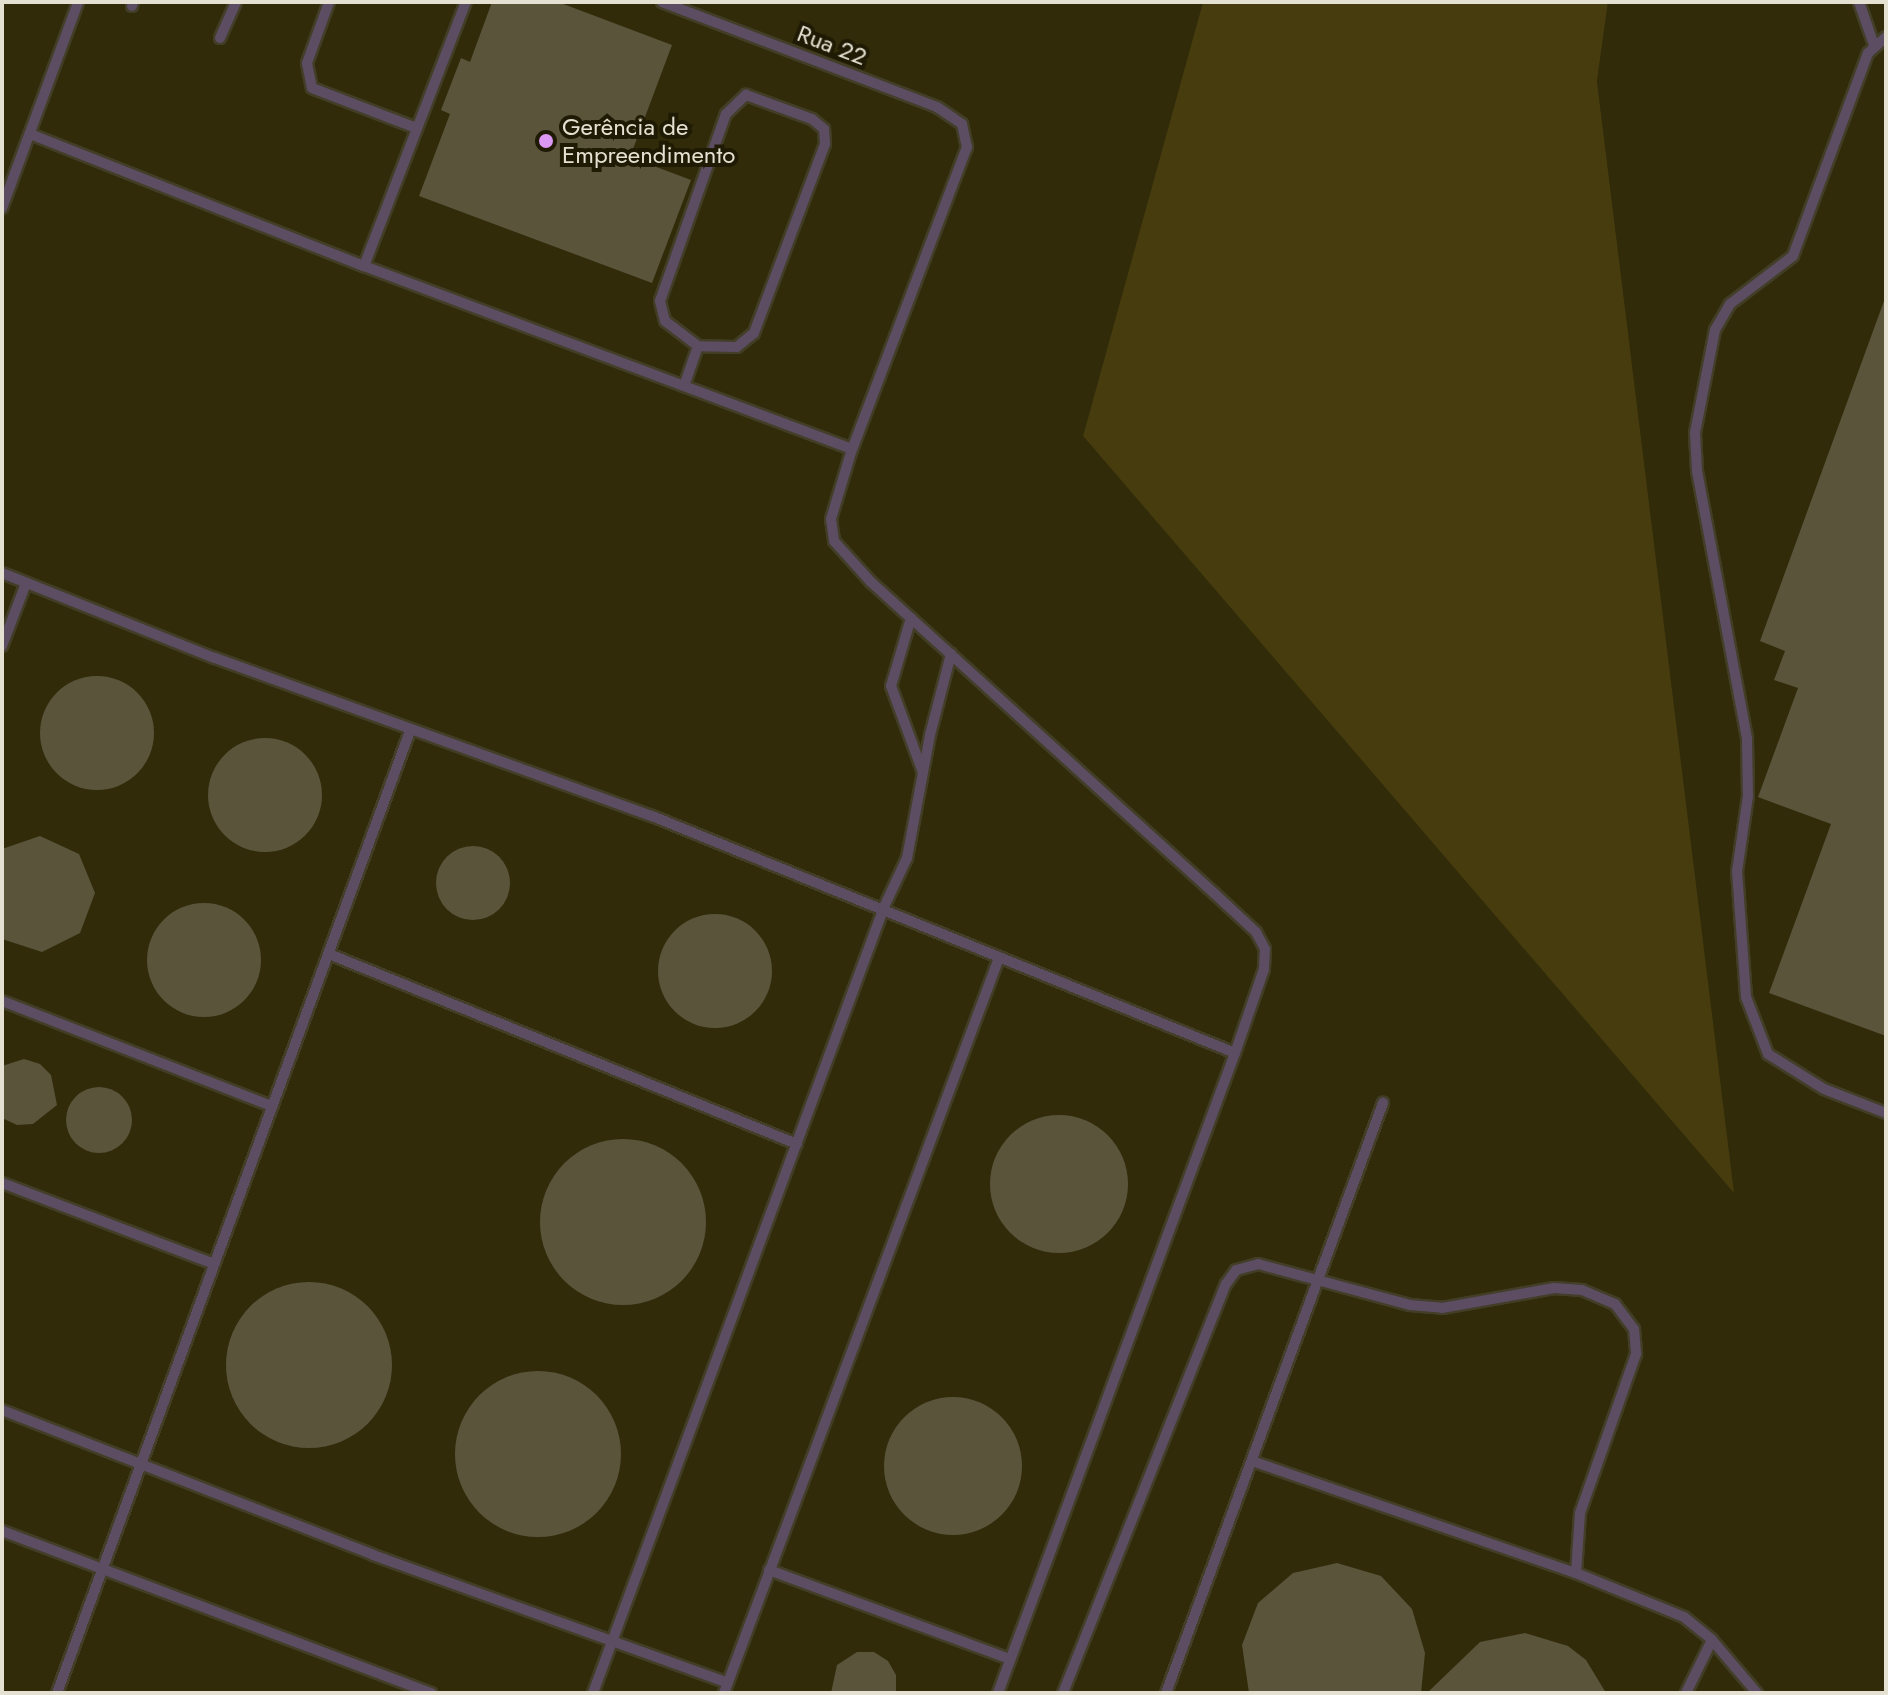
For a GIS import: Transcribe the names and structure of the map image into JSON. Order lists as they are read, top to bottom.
{
  "streets": {
    "lane": ["Rua 22"]
  },
  "places": ["Gerência de Empreendimento"]
}
